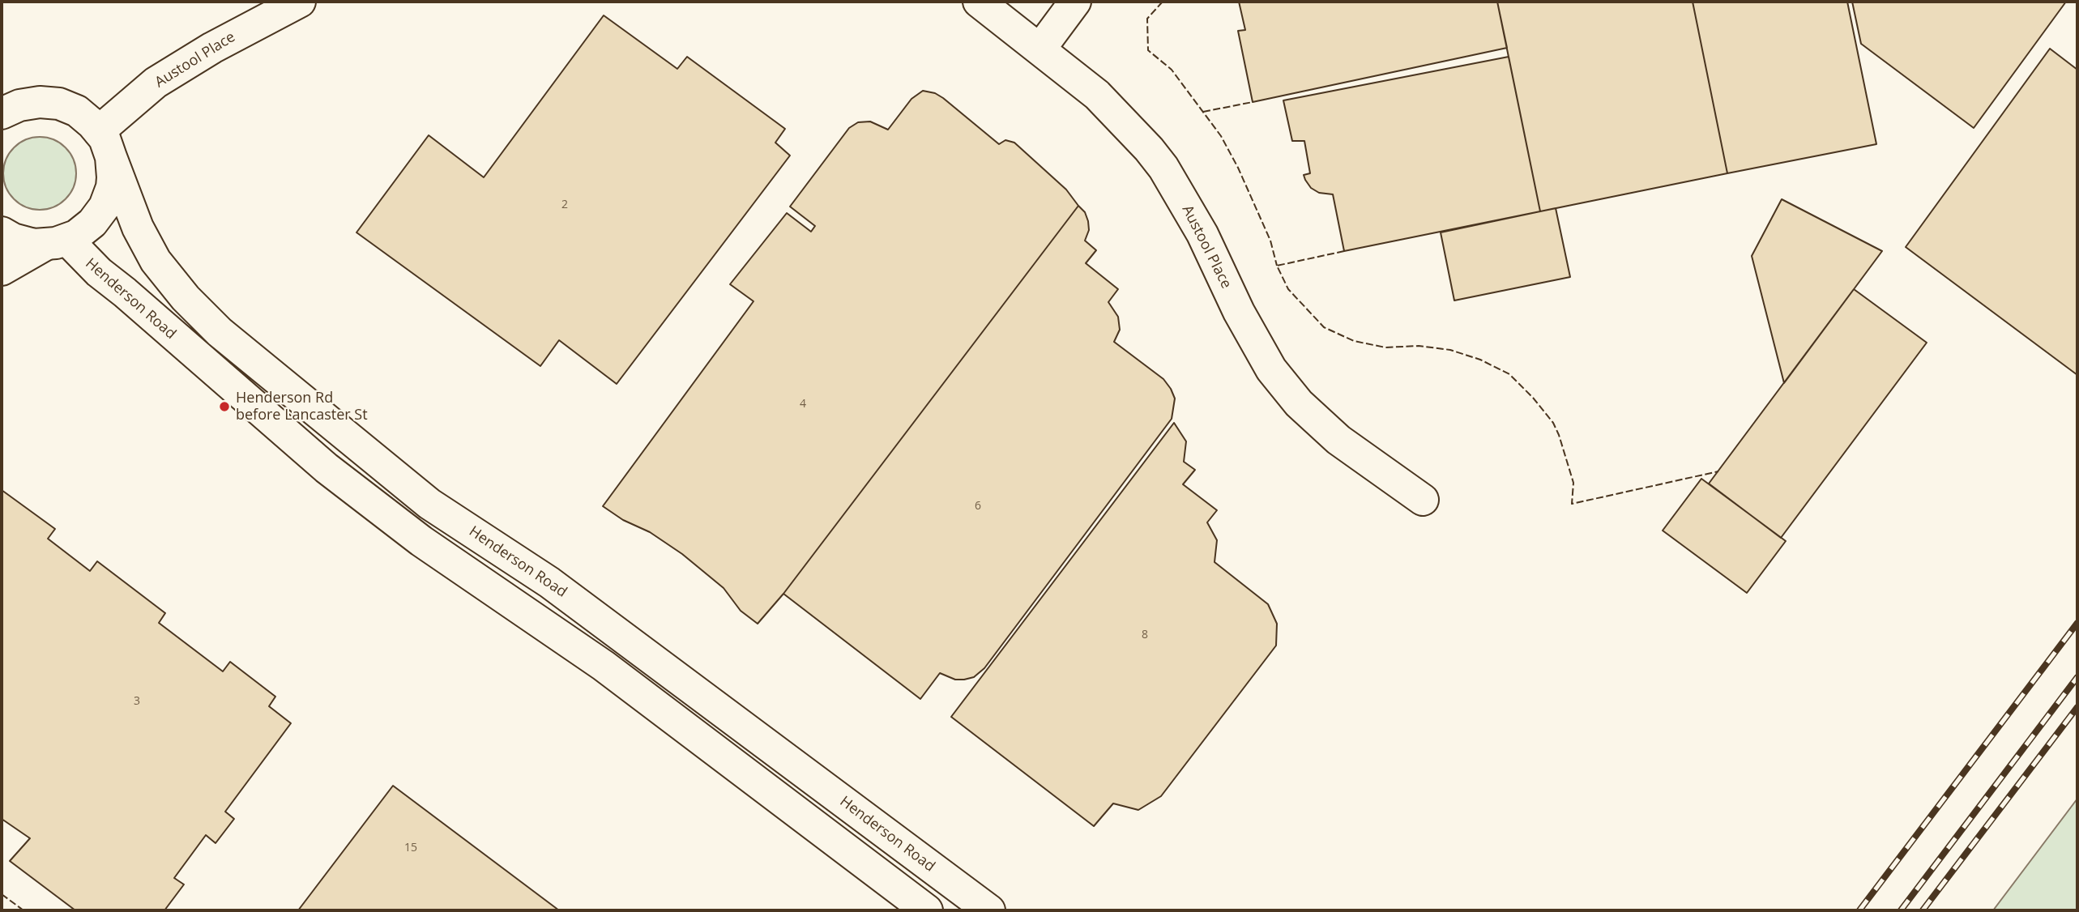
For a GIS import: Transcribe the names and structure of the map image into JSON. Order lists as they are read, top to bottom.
{
  "streets": {
    "main road": ["Austool Place", "Henderson Road"]
  },
  "crossings": [
    ["Austool Place", "Henderson Road"]
  ],
  "places": ["Henderson Rd before Lancaster St"],
  "house_numbers": [
    "2",
    "4",
    "6",
    "8",
    "3",
    "15"
  ]
}
